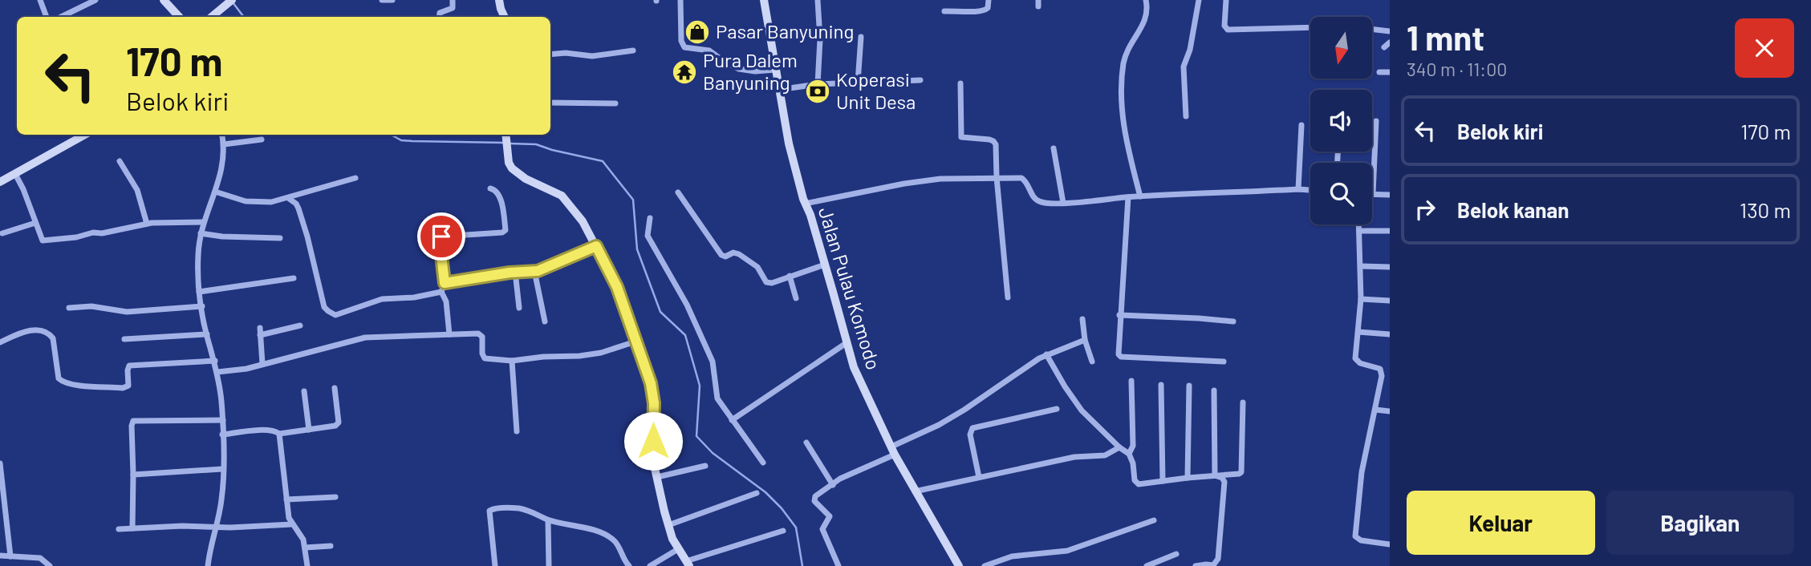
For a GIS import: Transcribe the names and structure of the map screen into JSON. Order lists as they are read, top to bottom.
{
  "streets": {
    "street": ["Jalan Pulau Komodo"]
  },
  "places": {
    "shop": ["Pasar Banyuning"],
    "temple": ["Pura Dalem Banyuning"],
    "bank": ["Koperasi Unit Desa"]
  },
  "north": "bottom",
  "page": {
    "heading": ["1 mnt", "340 m · 11:00"],
    "turn": ["170 m", "Belok kiri"],
    "list": [
      {
        "name": "Belok kiri",
        "value": "170 m"
      },
      {
        "name": "Belok kanan",
        "value": "130 m"
      }
    ],
    "buttons": ["Keluar", "Bagikan"]
  }
}
